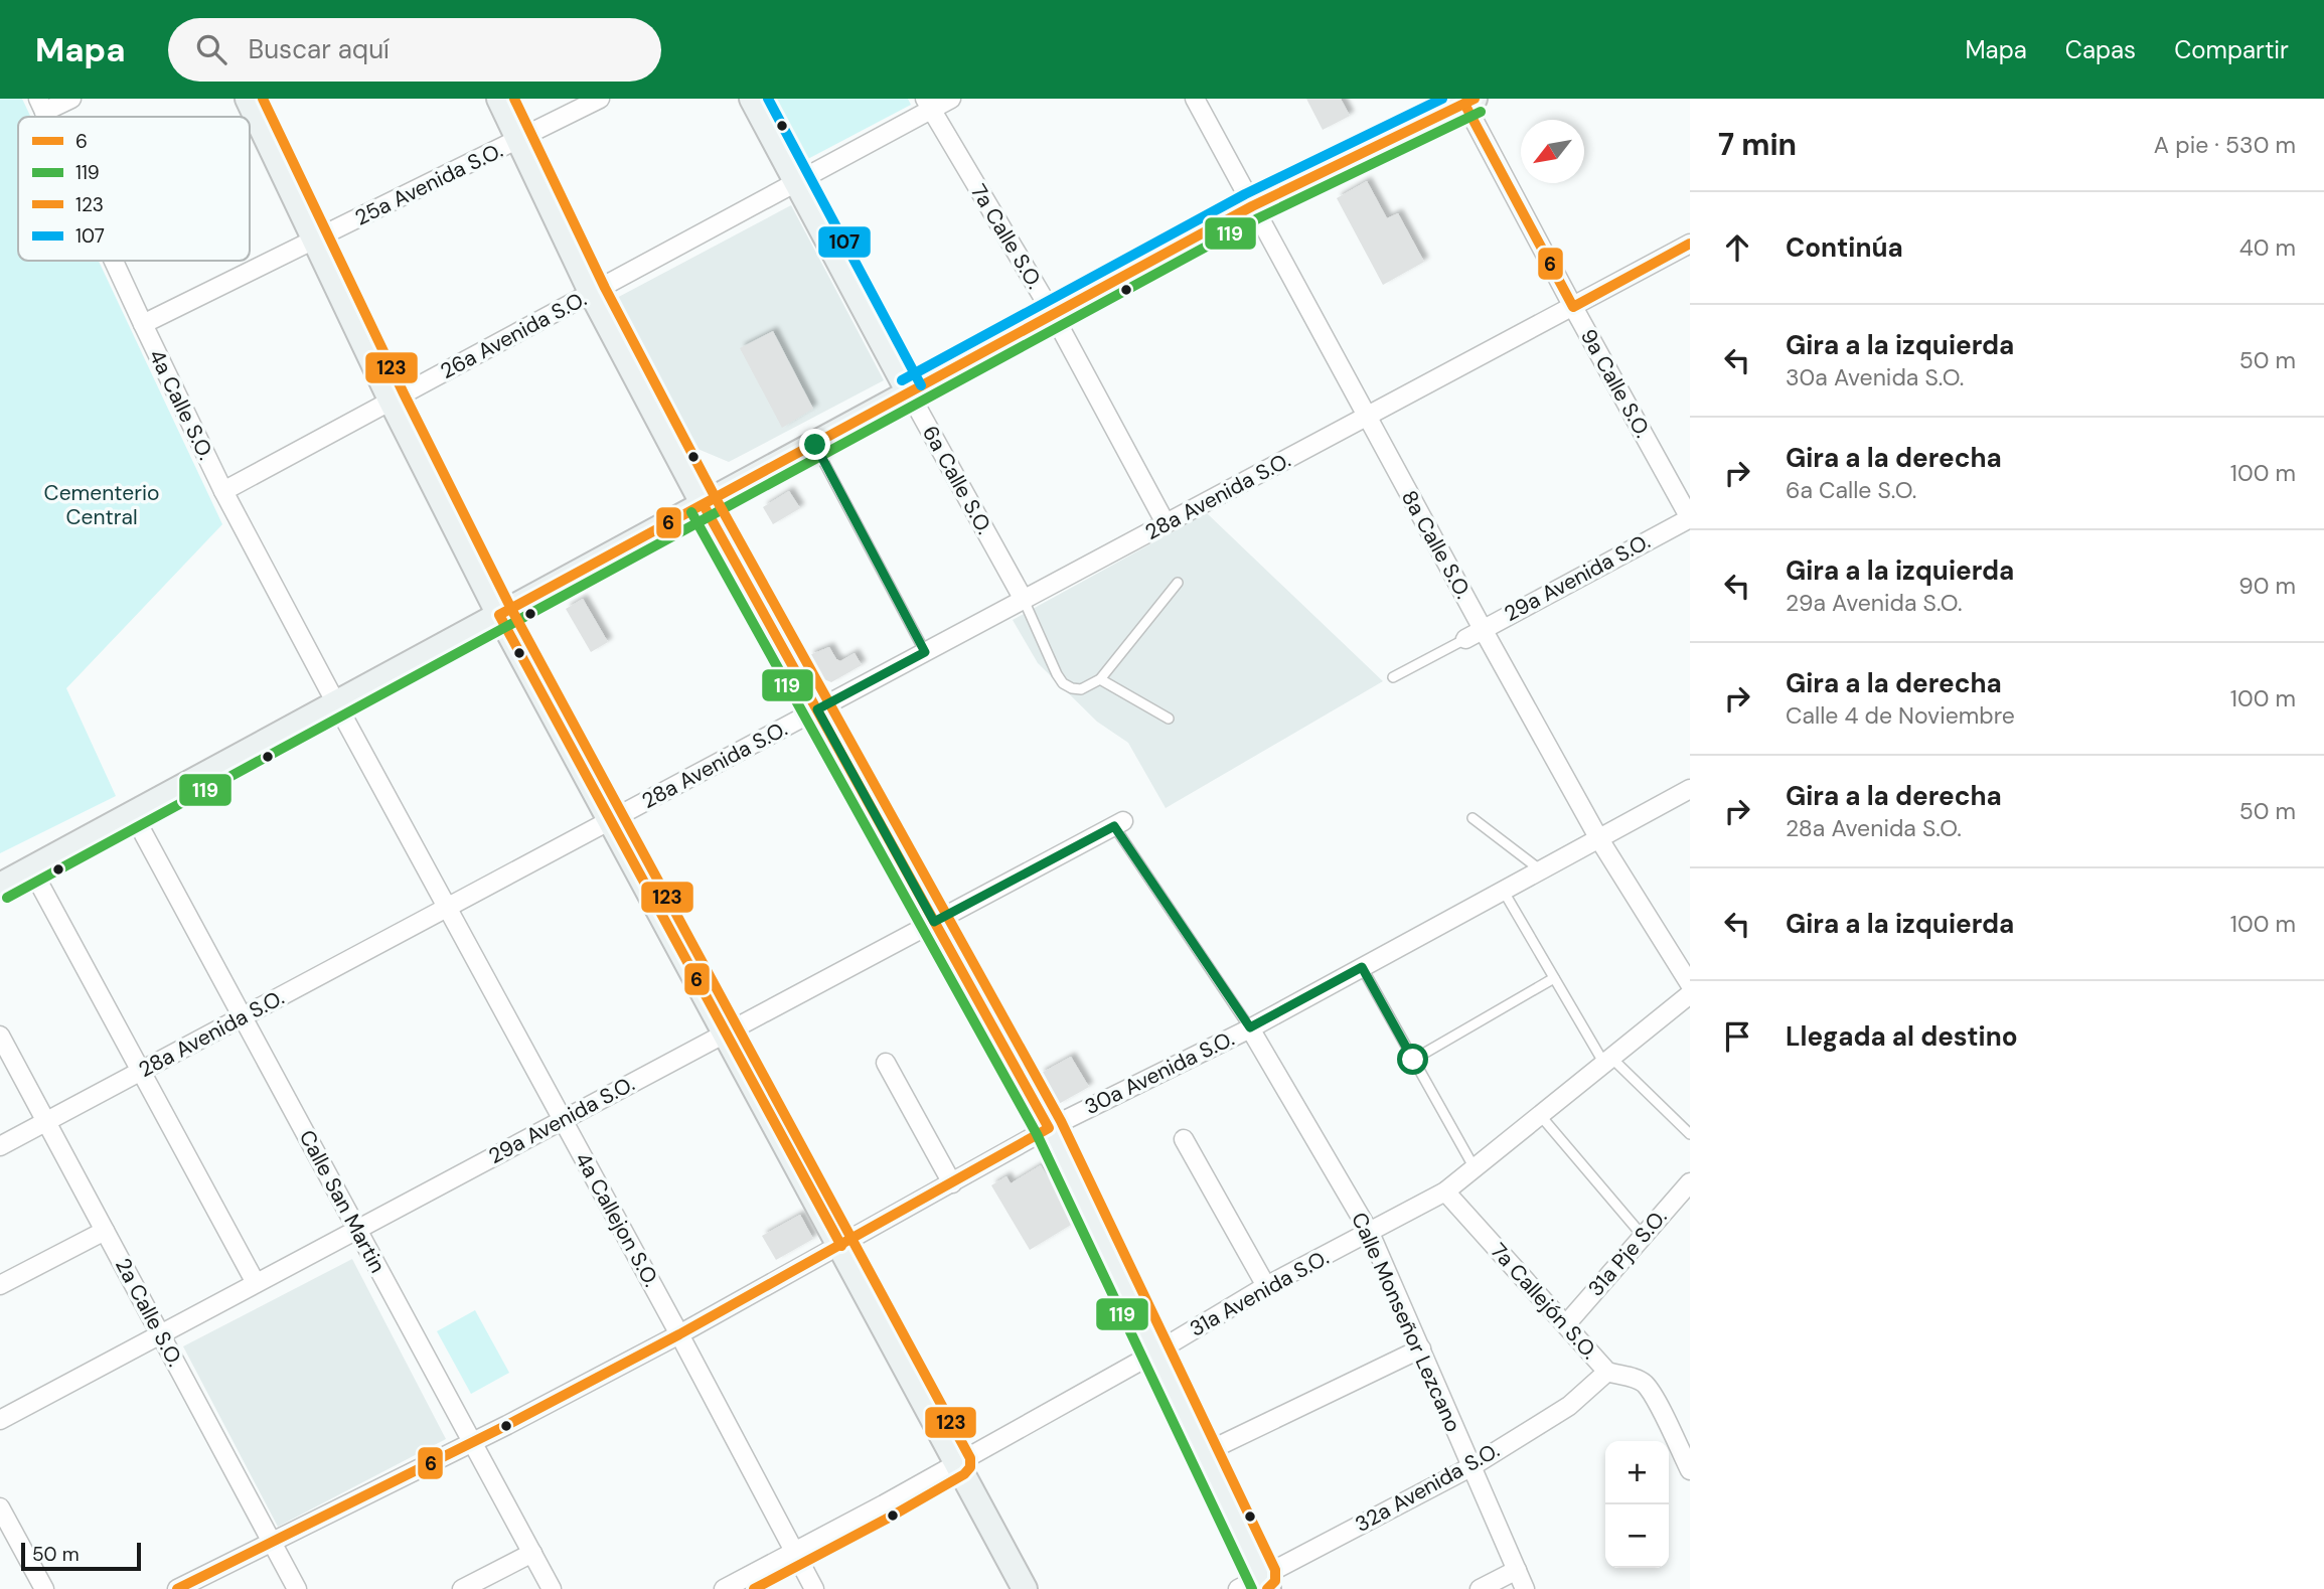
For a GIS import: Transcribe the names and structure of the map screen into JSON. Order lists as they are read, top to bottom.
{
  "streets": {
    "street": [
      "25a Avenida S.O.",
      "7a Calle S.O.",
      "26a Avenida S.O.",
      "9a Calle S.O.",
      "4a Calle S.O.",
      "6a Calle S.O.",
      "28a Avenida S.O.",
      "8a Calle S.O.",
      "29a Avenida S.O.",
      "30a Avenida S.O.",
      "Calle San Martin",
      "4a Callejon S.O.",
      "31a Pje S.O.",
      "31a Avenida S.O.",
      "7a Callejón S.O.",
      "2a Calle S.O.",
      "Calle Monseñor Lezcano",
      "32a Avenida S.O."
    ]
  },
  "crossings": [
    ["25a Avenida S.O.", "4a Calle S.O."],
    ["7a Calle S.O.", "26a Avenida S.O."],
    ["7a Calle S.O.", "28a Avenida S.O."],
    ["26a Avenida S.O.", "4a Calle S.O."],
    ["26a Avenida S.O.", "6a Calle S.O."],
    ["9a Calle S.O.", "28a Avenida S.O."],
    ["9a Calle S.O.", "29a Avenida S.O."],
    ["4a Calle S.O.", "4a Callejon S.O."],
    ["6a Calle S.O.", "28a Avenida S.O."],
    ["28a Avenida S.O.", "8a Calle S.O."],
    ["28a Avenida S.O.", "Calle San Martin"],
    ["28a Avenida S.O.", "4a Callejon S.O."],
    ["28a Avenida S.O.", "2a Calle S.O."],
    ["8a Calle S.O.", "29a Avenida S.O."],
    ["8a Calle S.O.", "30a Avenida S.O."],
    ["29a Avenida S.O.", "Calle San Martin"],
    ["29a Avenida S.O.", "4a Callejon S.O."],
    ["29a Avenida S.O.", "2a Calle S.O."],
    ["30a Avenida S.O.", "Calle San Martin"],
    ["30a Avenida S.O.", "4a Callejon S.O."],
    ["30a Avenida S.O.", "2a Calle S.O."],
    ["30a Avenida S.O.", "Calle Monseñor Lezcano"],
    ["4a Callejon S.O.", "31a Avenida S.O."],
    ["31a Pje S.O.", "7a Callejón S.O."],
    ["31a Avenida S.O.", "7a Callejón S.O."],
    ["31a Avenida S.O.", "Calle Monseñor Lezcano"],
    ["7a Callejón S.O.", "32a Avenida S.O."],
    ["Calle Monseñor Lezcano", "32a Avenida S.O."]
  ],
  "parks": ["Cementerio Central"],
  "lines": [
    "transit line 6",
    "transit line 123",
    "transit line 107",
    "transit line 119"
  ],
  "legend": [
    "6",
    "119",
    "123",
    "107"
  ],
  "scale_bar": "50 m",
  "north": "bottom left",
  "page": {
    "header": "Mapa",
    "search": "Buscar aquí",
    "nav": ["Mapa", "Capas", "Compartir"],
    "heading": ["7 min", "A pie · 530 m"],
    "list": [
      ["Continúa", "40 m"],
      ["Gira a la izquierda", "30a Avenida S.O.", "50 m"],
      ["Gira a la derecha", "6a Calle S.O.", "100 m"],
      ["Gira a la izquierda", "29a Avenida S.O.", "90 m"],
      ["Gira a la derecha", "Calle 4 de Noviembre", "100 m"],
      ["Gira a la derecha", "28a Avenida S.O.", "50 m"],
      ["Gira a la izquierda", "100 m"],
      "Llegada al destino"
    ],
    "map_buttons": ["+", "−"],
    "scale": "50 m"
  }
}
